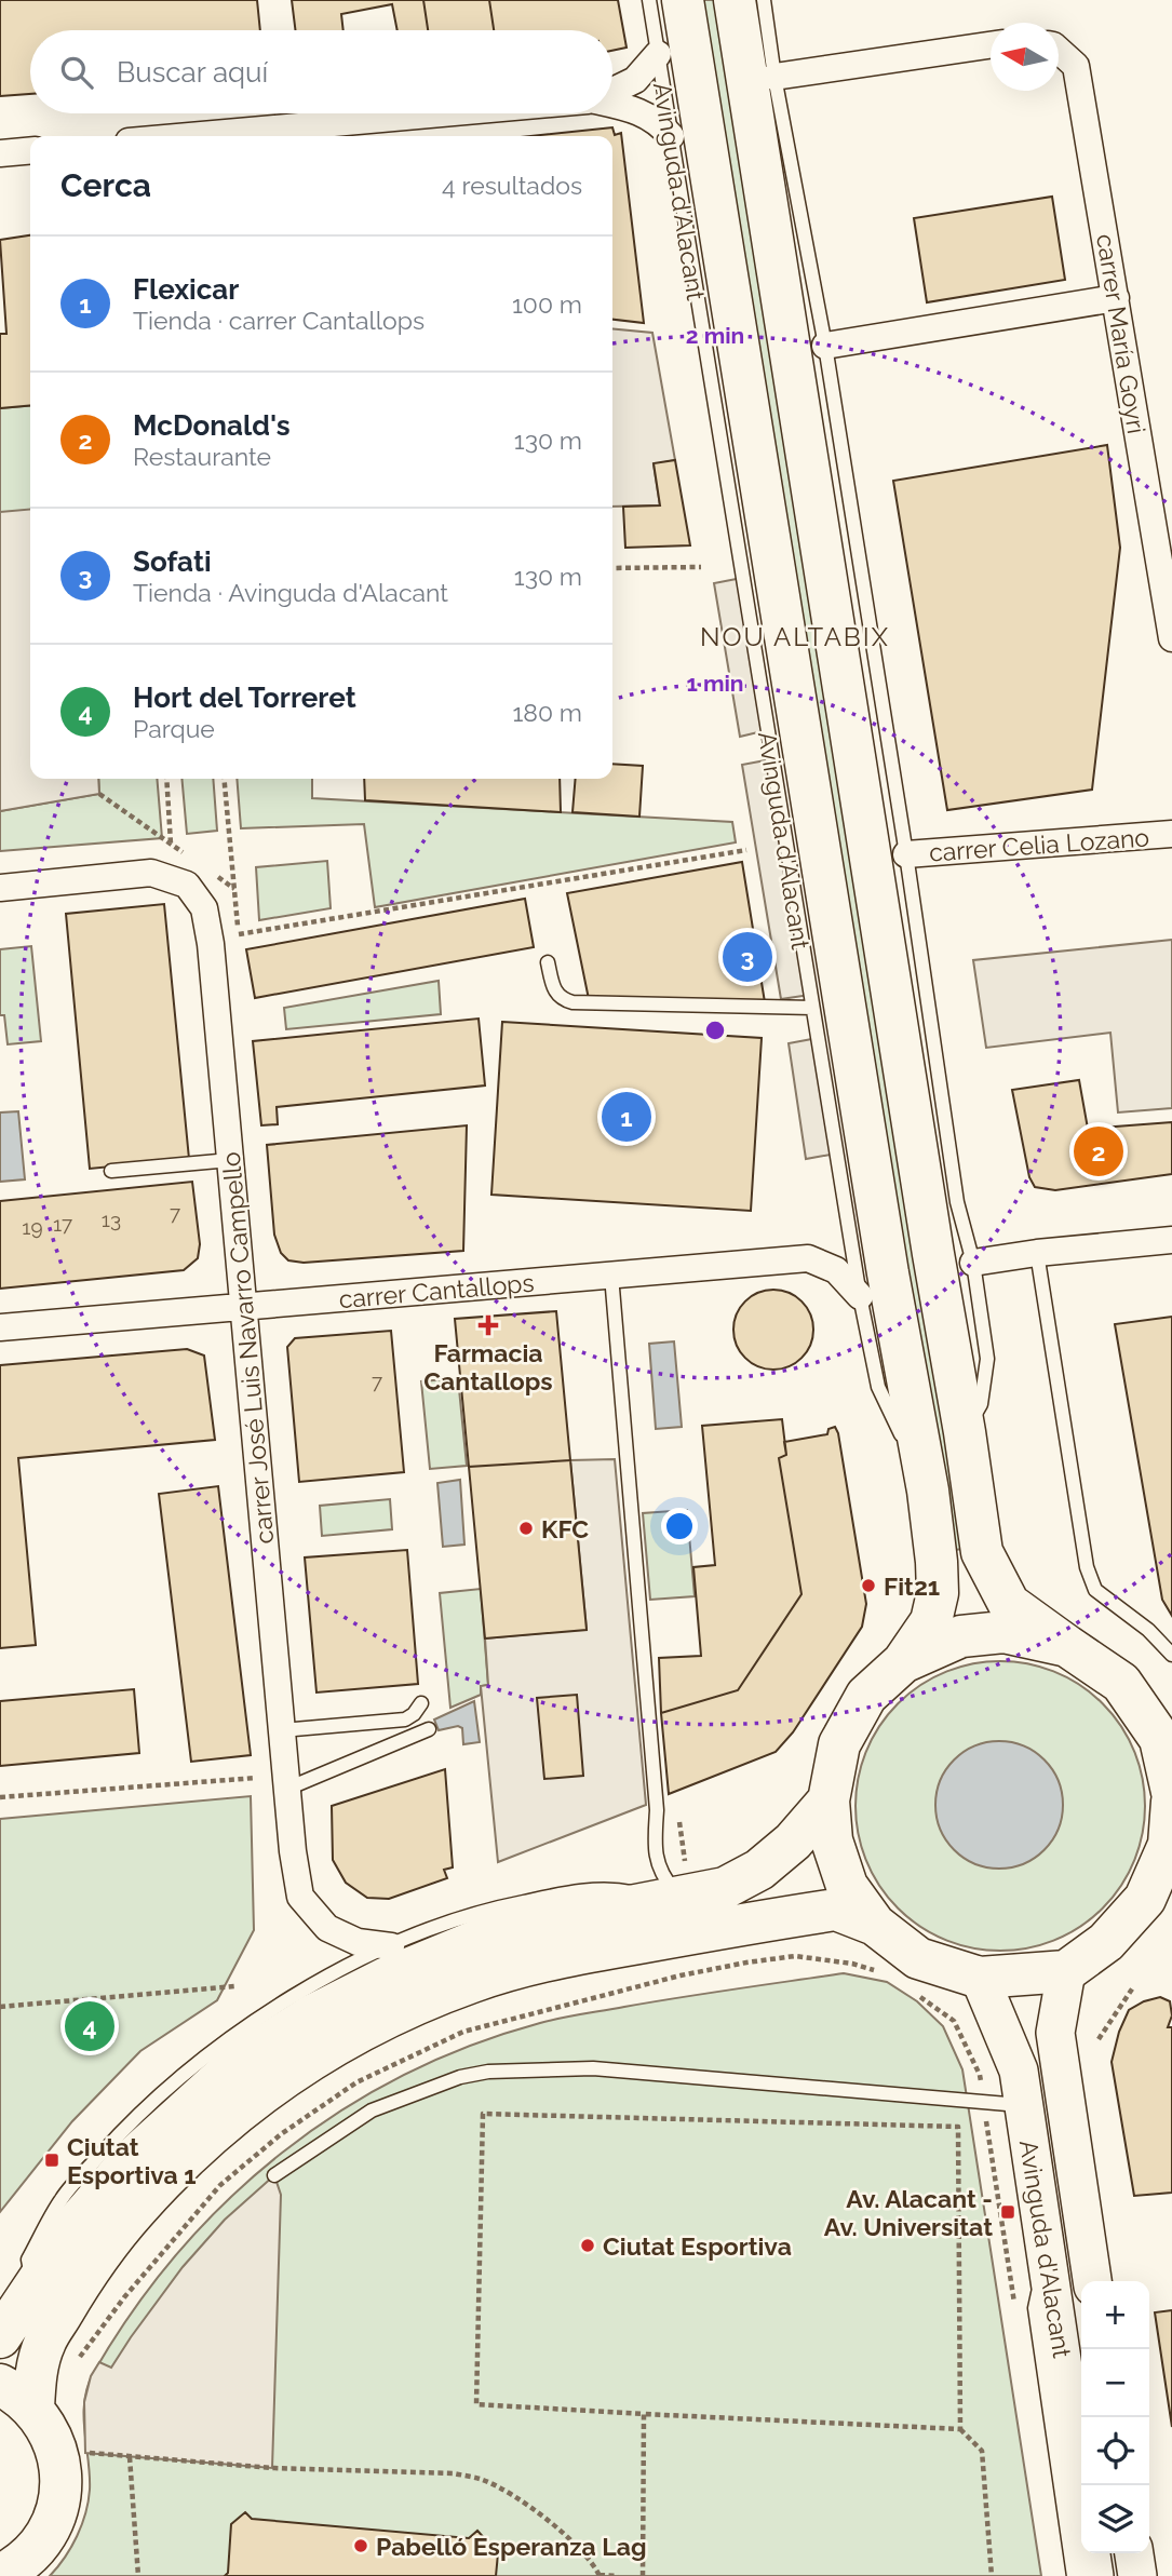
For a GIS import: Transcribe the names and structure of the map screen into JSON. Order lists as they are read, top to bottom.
{
  "streets": {
    "highway": ["Avinguda d'Alacant"],
    "street": [
      "carrer María Goyri",
      "carrer Celia Lozano",
      "carrer Cantallops",
      "carrer José Luis Navarro Campello"
    ]
  },
  "crossings": [
    ["Avinguda d'Alacant", "carrer Cantallops"],
    ["carrer Cantallops", "carrer José Luis Navarro Campello"]
  ],
  "districts": ["NOU ALTABIX"],
  "places": {
    "health": ["Farmacia Cantallops"],
    "other": [
      "KFC",
      "Fit21",
      "Ciutat Esportiva",
      "Pabelló Esperanza Lag"
    ],
    "transit": ["Ciutat Esportiva 1", "Av. Alacant - Av. Universitat"]
  },
  "house_numbers": [
    "7",
    "13",
    "17",
    "19",
    "7"
  ],
  "north": "left",
  "page": {
    "search": "Buscar aquí",
    "heading": ["Cerca", "4 resultados"],
    "list": [
      {
        "mark": "1",
        "name": "Flexicar",
        "note": "Tienda · carrer Cantallops",
        "value": "100 m"
      },
      {
        "mark": "2",
        "name": "McDonald's",
        "note": "Restaurante",
        "value": "130 m"
      },
      {
        "mark": "3",
        "name": "Sofati",
        "note": "Tienda · Avinguda d'Alacant",
        "value": "130 m"
      },
      {
        "mark": "4",
        "name": "Hort del Torreret",
        "note": "Parque",
        "value": "180 m"
      }
    ],
    "pins": [
      "3",
      "1",
      "2",
      "4"
    ],
    "map_buttons": ["+", "−"]
  },
  "rings": ["2 min", "1 min"]
}
